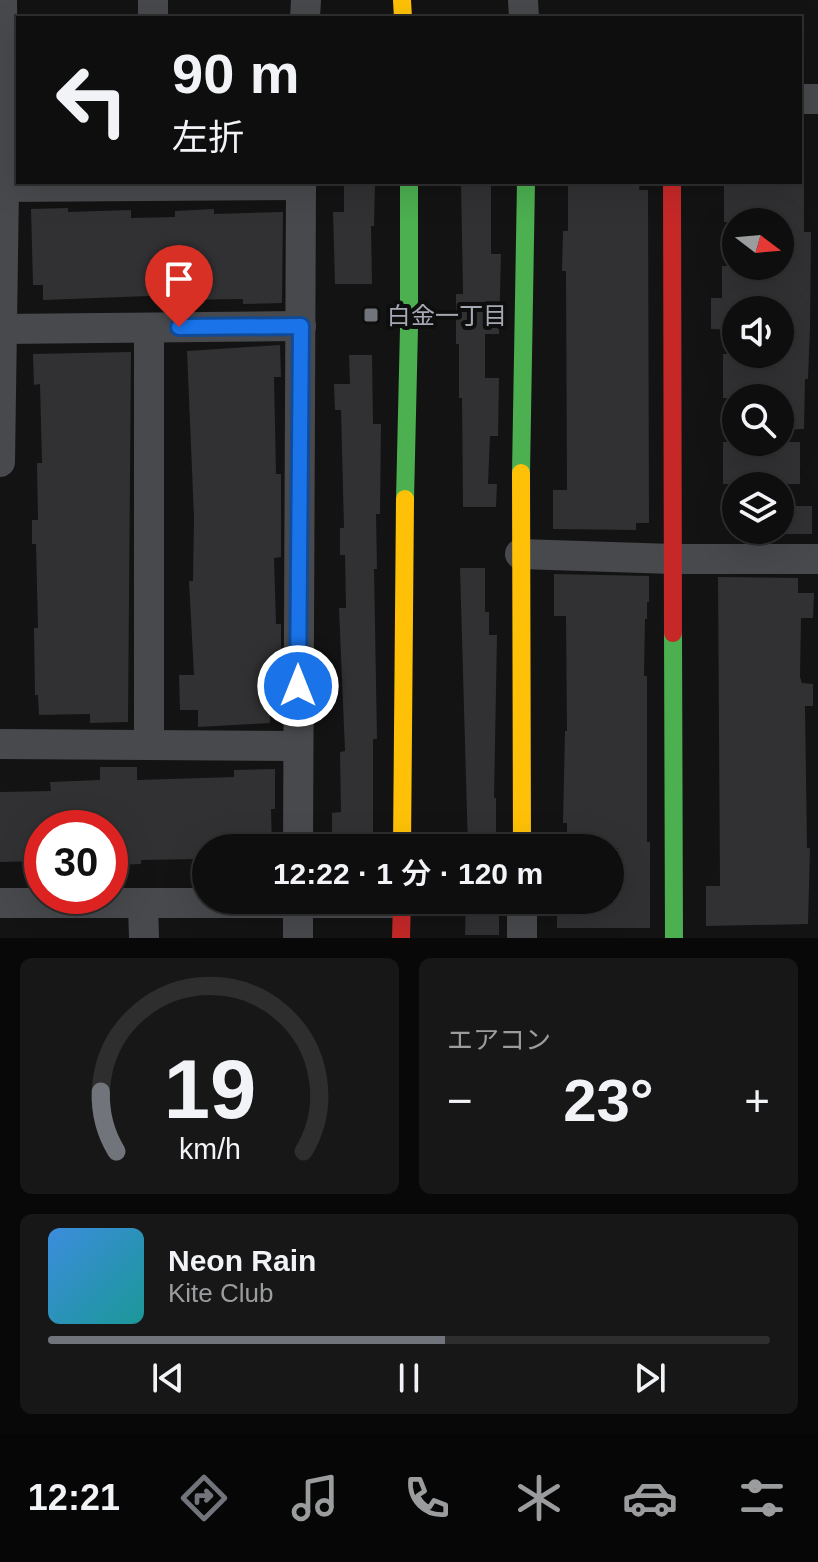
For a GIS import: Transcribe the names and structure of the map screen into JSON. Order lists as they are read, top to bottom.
{
  "places": {
    "transit": ["白金一丁目"]
  },
  "north": "right",
  "page": {
    "turn": ["90 m", "左折"],
    "limit": "30",
    "trip": "12:22 · 1 分 · 120 m",
    "tile": "エアコン",
    "heat": ["−", "23°", "+"],
    "song": ["Neon Rain", "Kite Club"],
    "tabs": "12:21",
    "gauge": ["19", "km/h"]
  }
}
